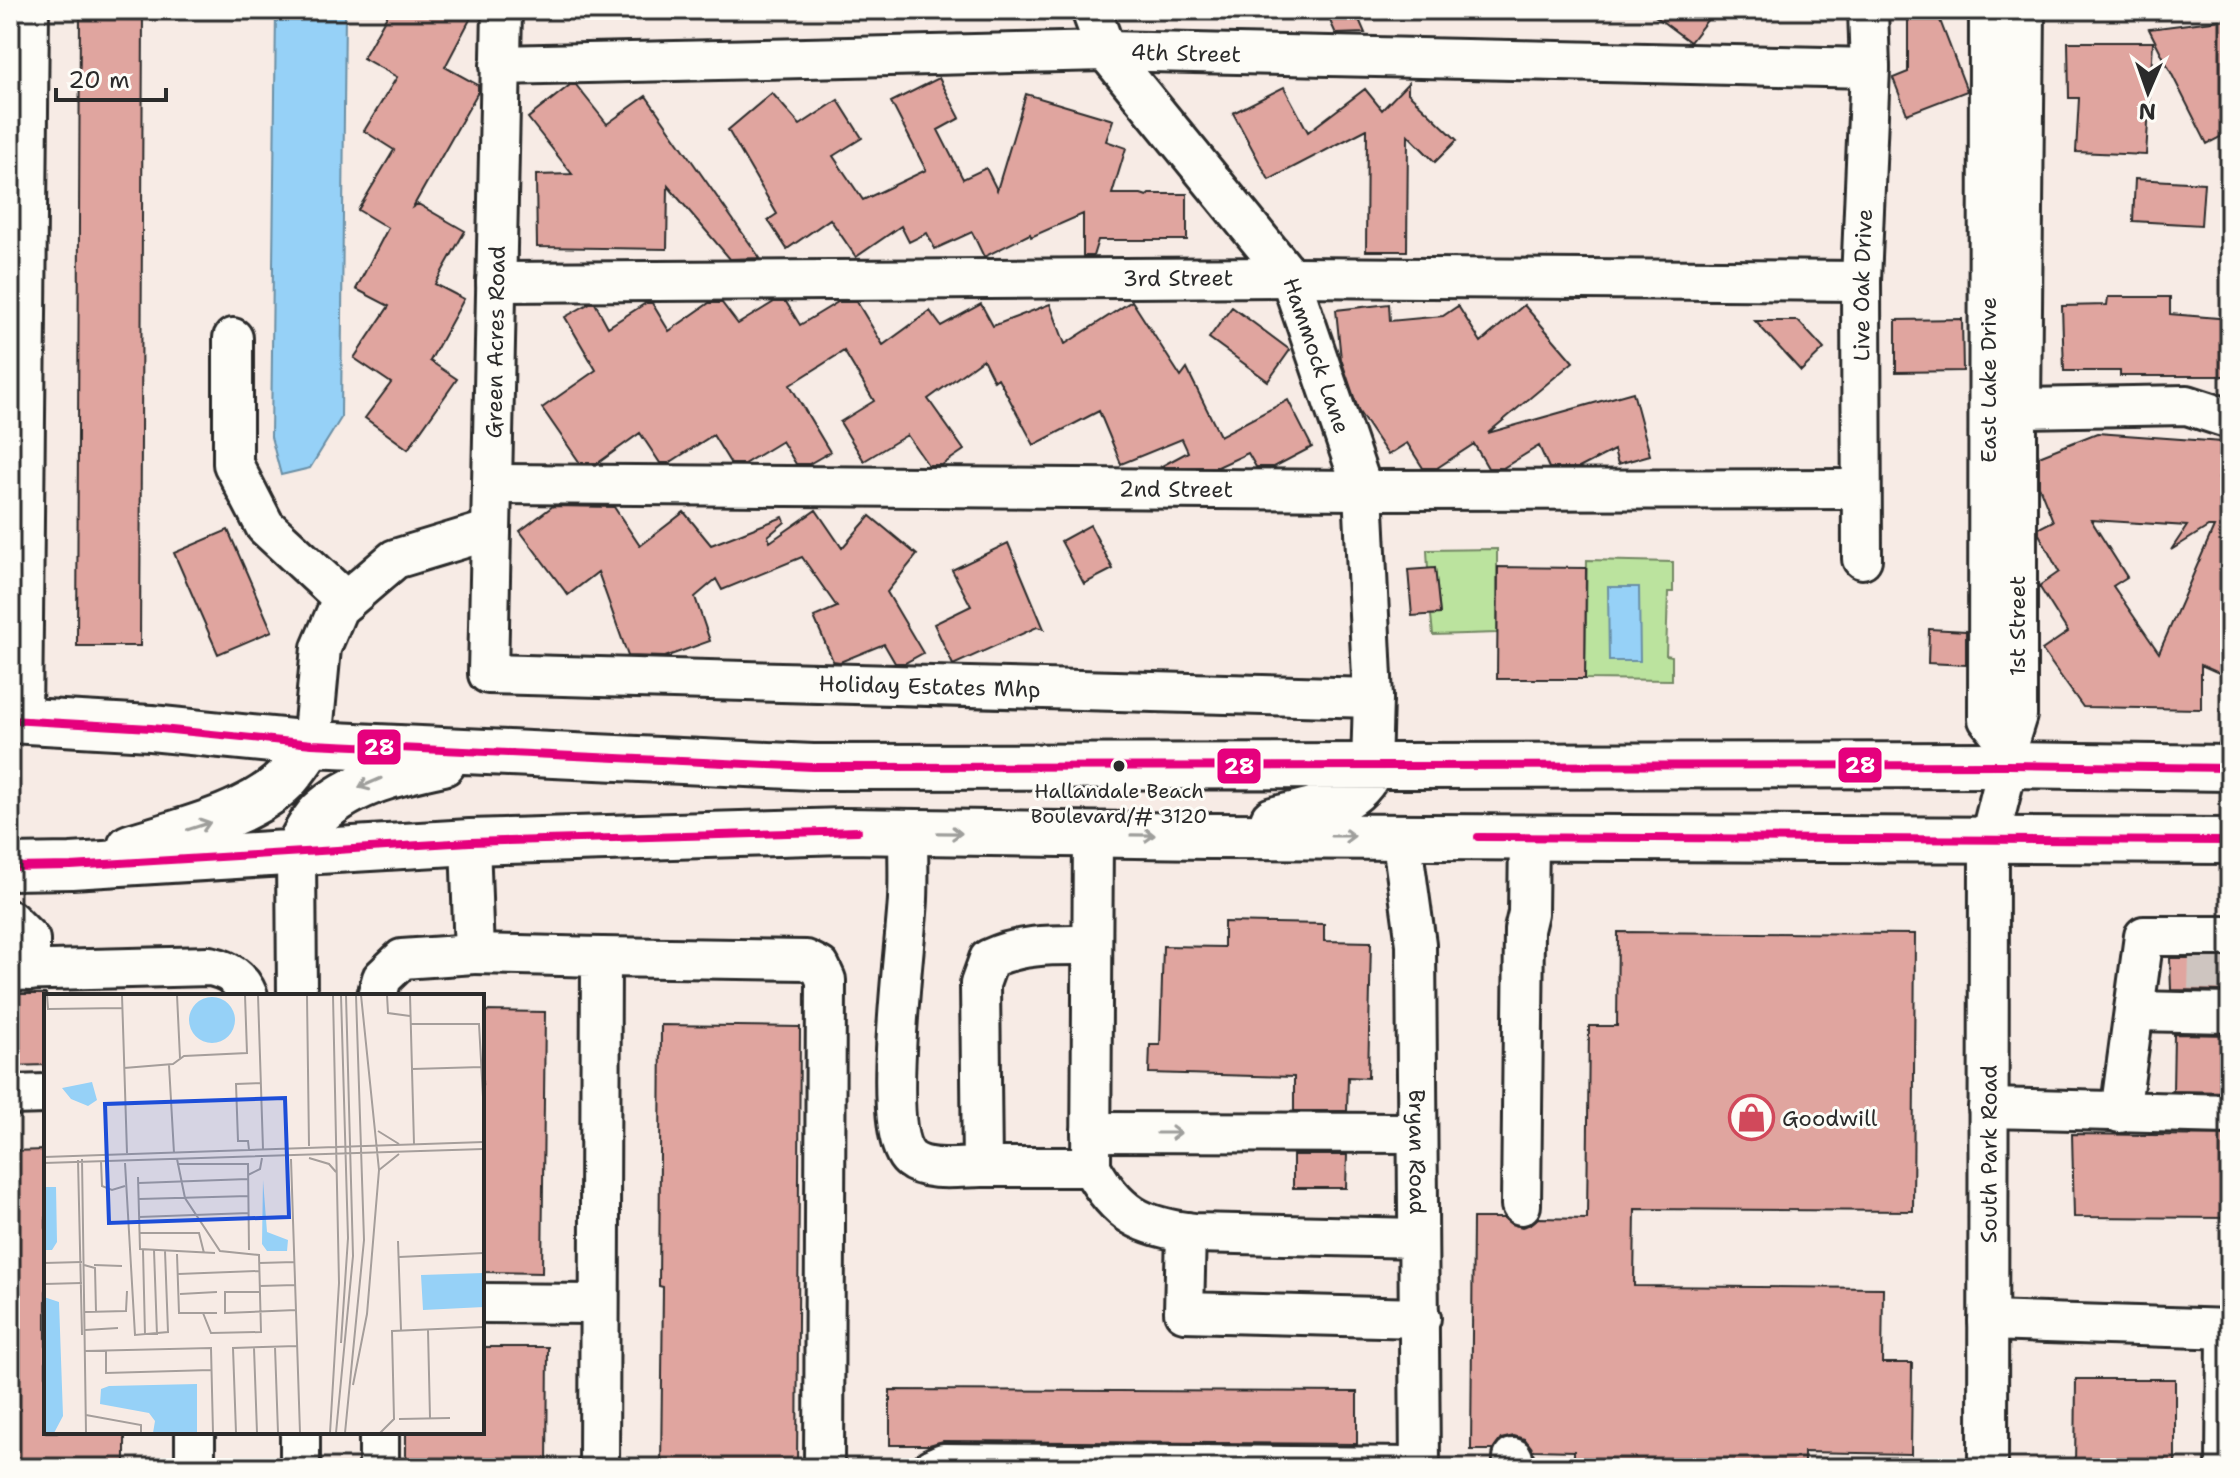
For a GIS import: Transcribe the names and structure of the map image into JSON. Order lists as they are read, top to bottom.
{
  "streets": {
    "street": [
      "4th Street",
      "3rd Street",
      "Live Oak Drive",
      "Green Acres Road",
      "Hammock Lane",
      "East Lake Drive",
      "2nd Street",
      "1st Street",
      "Holiday Estates Mhp",
      "Bryan Road",
      "South Park Road"
    ]
  },
  "crossings": [
    ["4th Street", "Live Oak Drive"],
    ["4th Street", "Green Acres Road"],
    ["4th Street", "Hammock Lane"],
    ["3rd Street", "Live Oak Drive"],
    ["3rd Street", "Green Acres Road"],
    ["3rd Street", "Hammock Lane"],
    ["Live Oak Drive", "2nd Street"],
    ["Green Acres Road", "2nd Street"],
    ["Green Acres Road", "Holiday Estates Mhp"],
    ["Hammock Lane", "2nd Street"],
    ["Hammock Lane", "Holiday Estates Mhp"],
    ["East Lake Drive", "1st Street"],
    ["1st Street", "South Park Road"]
  ],
  "places": {
    "other": ["Hallandale Beach Boulevard/# 3120"],
    "shop": ["Goodwill"]
  },
  "lines": ["transit line 28"],
  "scale_bar": "20 m",
  "north": "bottom"
}
